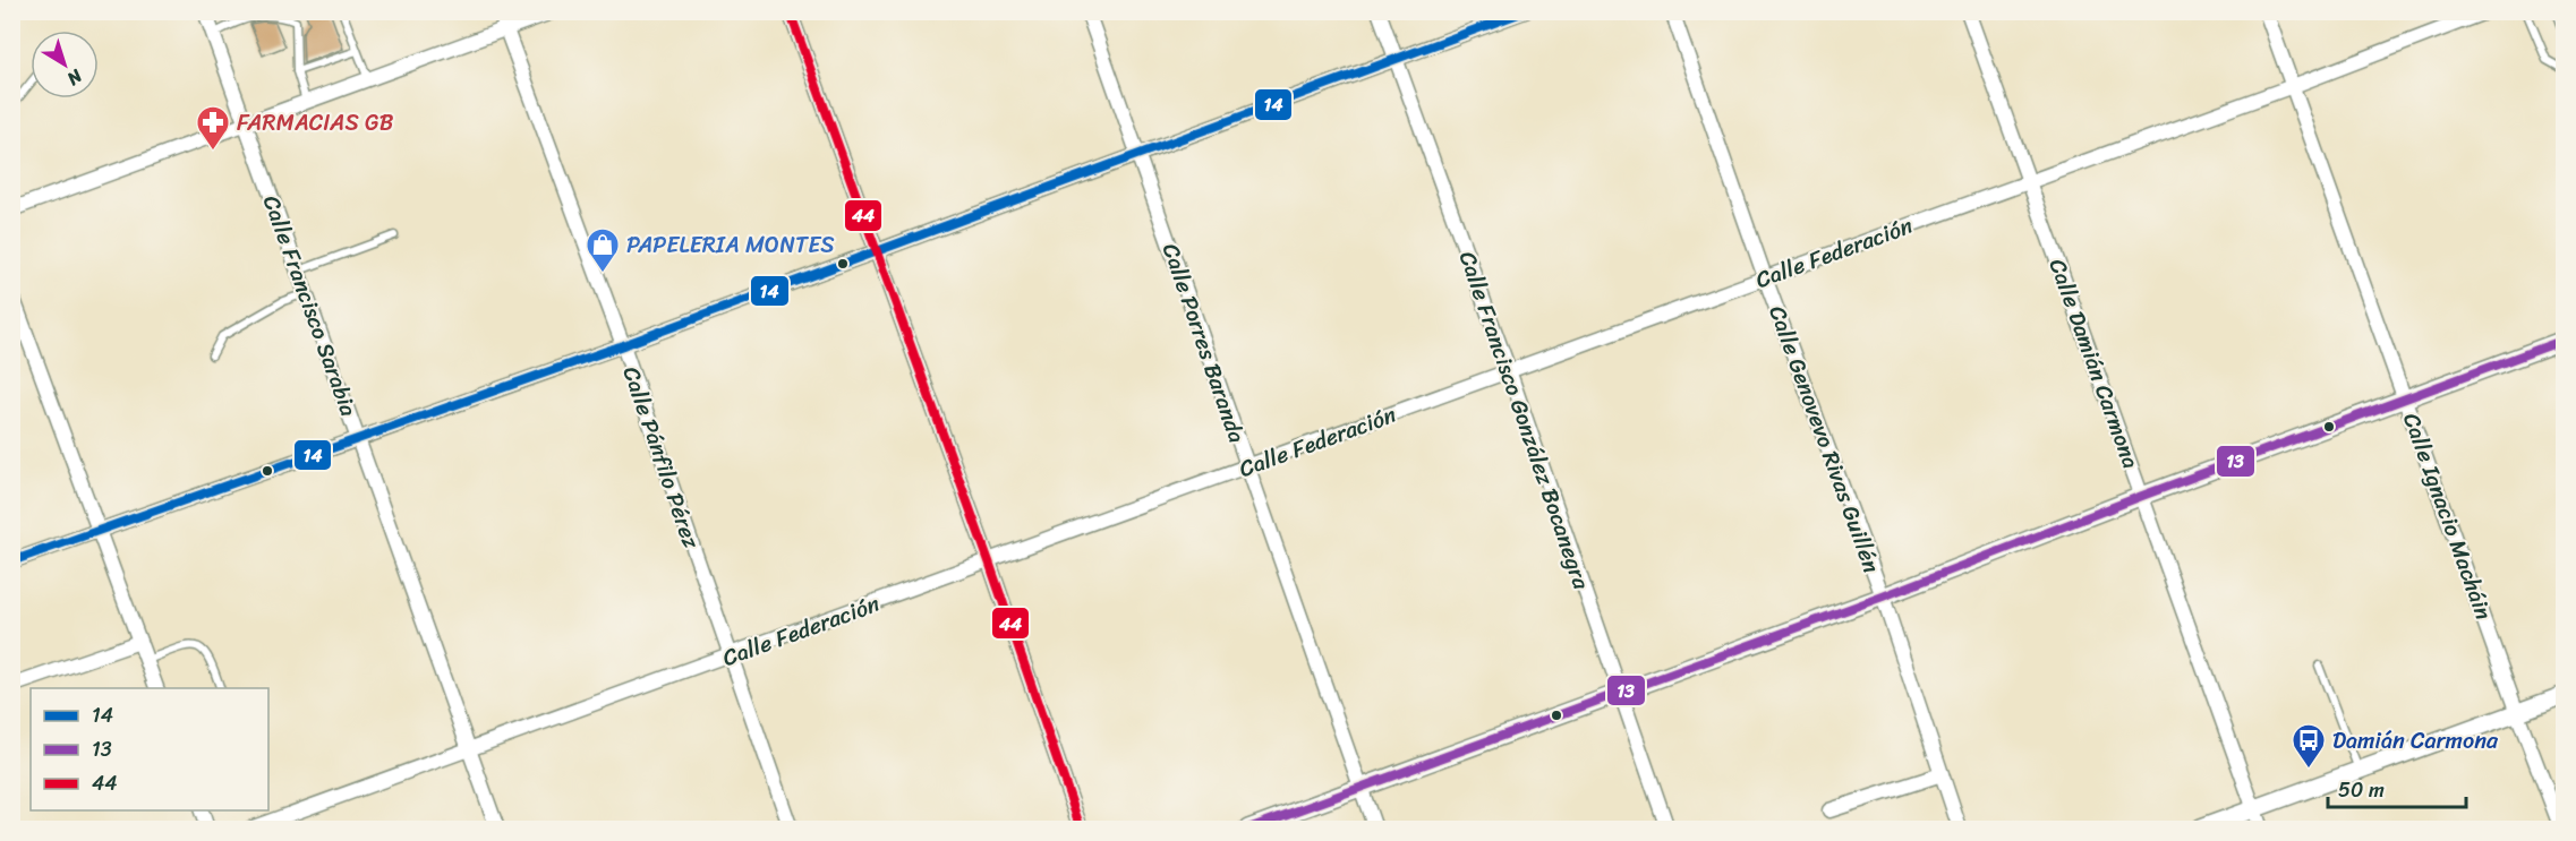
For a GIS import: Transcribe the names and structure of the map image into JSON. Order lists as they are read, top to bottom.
{
  "streets": {
    "street": [
      "Calle Federación",
      "Calle Francisco Sarabia",
      "Calle Porres Baranda",
      "Calle Damián Carmona",
      "Calle Francisco González Bocanegra",
      "Calle Genovevo Rivas Guillén",
      "Calle Pánfilo Pérez",
      "Calle Ignacio Macháin"
    ]
  },
  "crossings": [
    ["Calle Federación", "Calle Francisco Sarabia"],
    ["Calle Federación", "Calle Porres Baranda"],
    ["Calle Federación", "Calle Damián Carmona"],
    ["Calle Federación", "Calle Francisco González Bocanegra"],
    ["Calle Federación", "Calle Genovevo Rivas Guillén"],
    ["Calle Federación", "Calle Pánfilo Pérez"],
    ["Calle Federación", "Calle Ignacio Macháin"]
  ],
  "places": {
    "pharmacy": ["FARMACIAS GB"],
    "shop": ["PAPELERIA MONTES"],
    "bus stop": ["Damián Carmona"]
  },
  "lines": ["transit line 14", "transit line 44", "transit line 13"],
  "legend": ["14", "13", "44"],
  "scale_bar": "50 m",
  "north": "bottom right"
}
